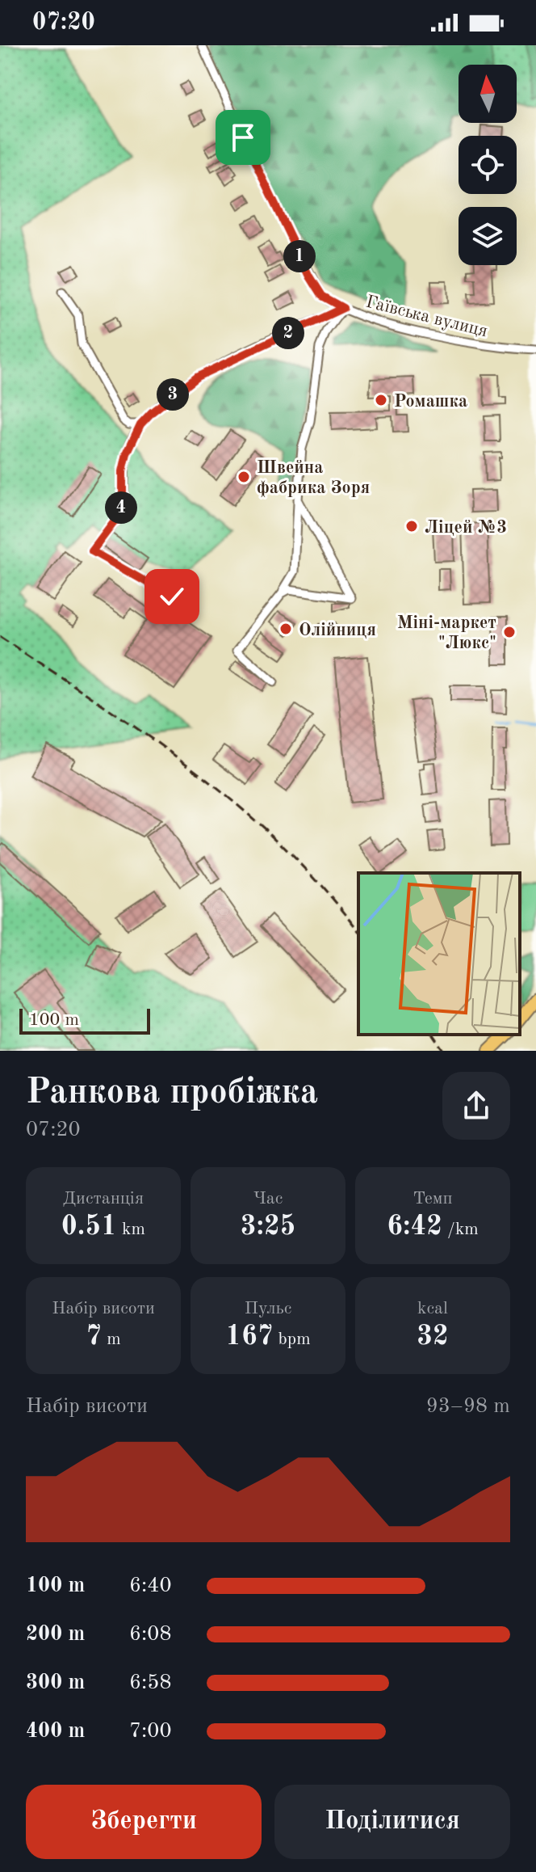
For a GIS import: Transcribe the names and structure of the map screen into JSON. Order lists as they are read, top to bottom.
{
  "streets": {
    "street": ["Гаївська вулиця"]
  },
  "places": [
    "Ромашка",
    "Швейна фабрика Зоря",
    "Ліцей №3",
    "Олійниця",
    "Міні-маркет \"Люкс\""
  ],
  "scale_bar": "100 m",
  "north": "top",
  "page": {
    "status": "07:20",
    "pins": [
      "1",
      "2",
      "3",
      "4"
    ],
    "scale": "100 m",
    "heading": ["Ранкова пробіжка", "07:20"],
    "stats": [
      ["Дистанція", "0.51 km"],
      ["Час", "3:25"],
      ["Темп", "6:42 /km"],
      ["Набір висоти", "7 m"],
      ["Пульс", "167 bpm"],
      ["kcal", "32"]
    ],
    "chart": ["Набір висоти", "93–98 m"],
    "list": [
      {
        "name": "100 m",
        "note": "6:40"
      },
      {
        "name": "200 m",
        "note": "6:08"
      },
      {
        "name": "300 m",
        "note": "6:58"
      },
      {
        "name": "400 m",
        "note": "7:00"
      }
    ],
    "buttons": ["Зберегти", "Поділитися"]
  }
}
